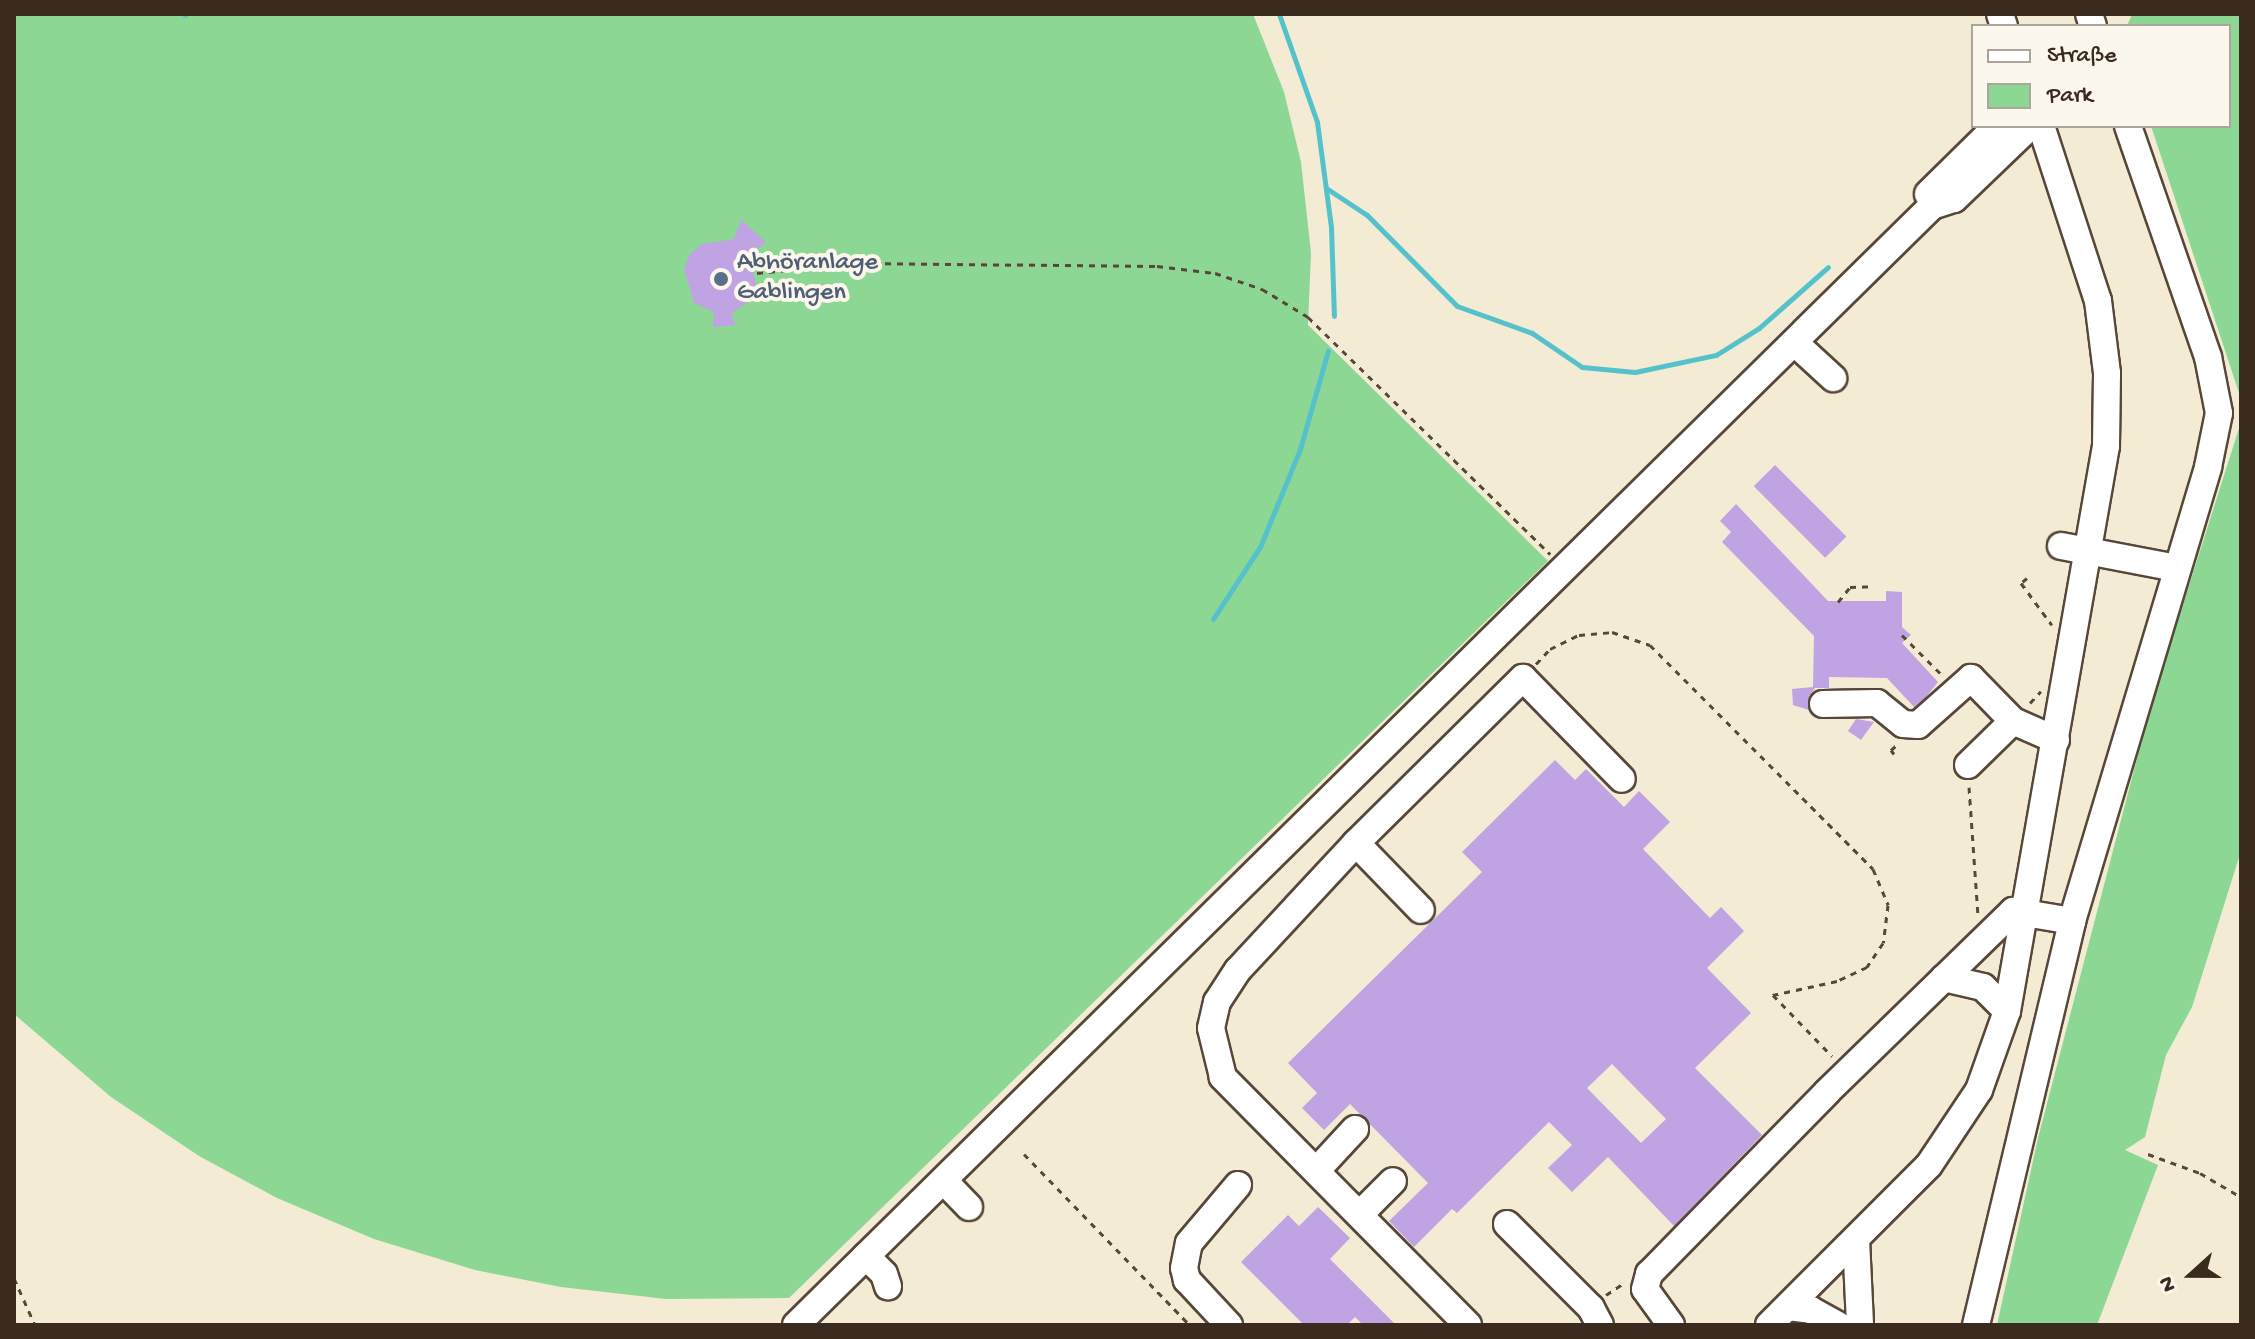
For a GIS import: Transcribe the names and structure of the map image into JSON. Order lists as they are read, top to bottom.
{
  "places": ["Abhöranlage Gablingen"],
  "legend": ["Straße", "Park"],
  "north": "left"
}
